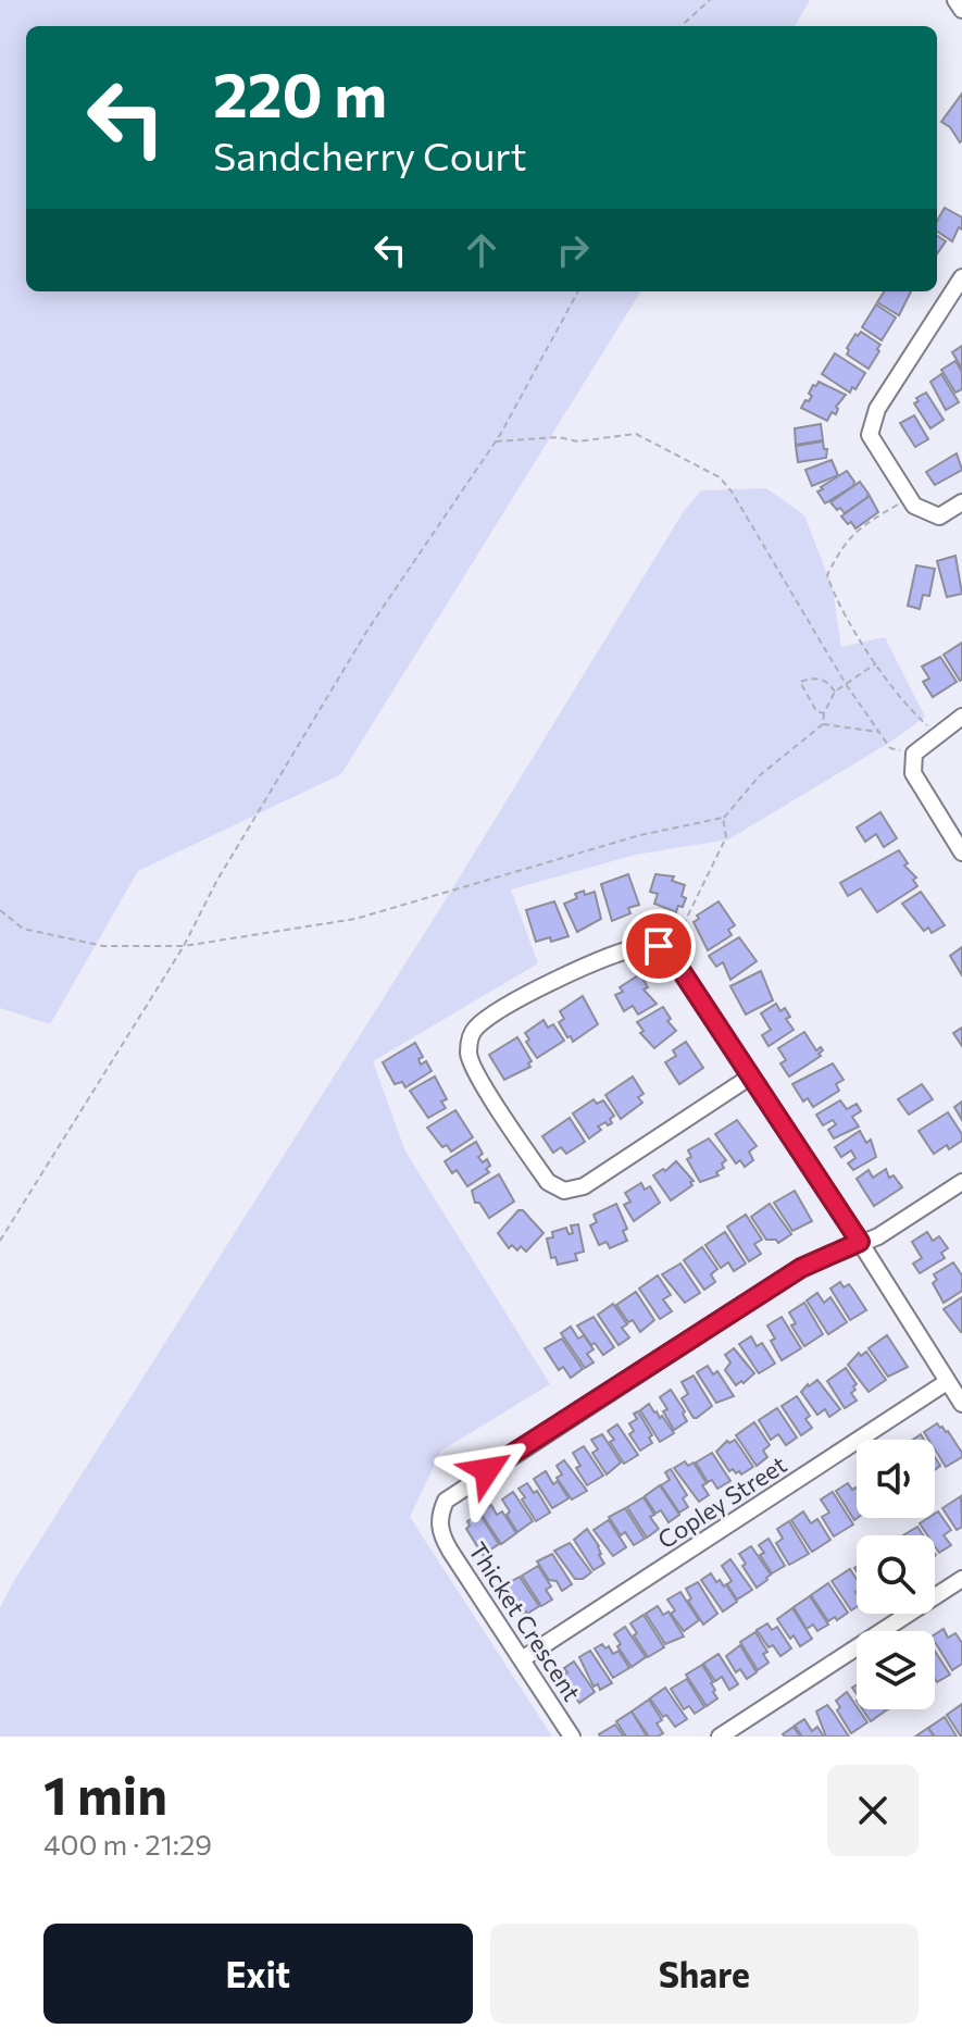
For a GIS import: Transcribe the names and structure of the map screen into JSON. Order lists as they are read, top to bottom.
{
  "streets": {
    "street": ["Copley Street", "Thicket Crescent"]
  },
  "crossings": [
    ["Copley Street", "Thicket Crescent"]
  ],
  "page": {
    "turn": ["220 m", "Sandcherry Court"],
    "heading": ["1 min", "400 m · 21:29"],
    "buttons": ["Exit", "Share"]
  }
}
